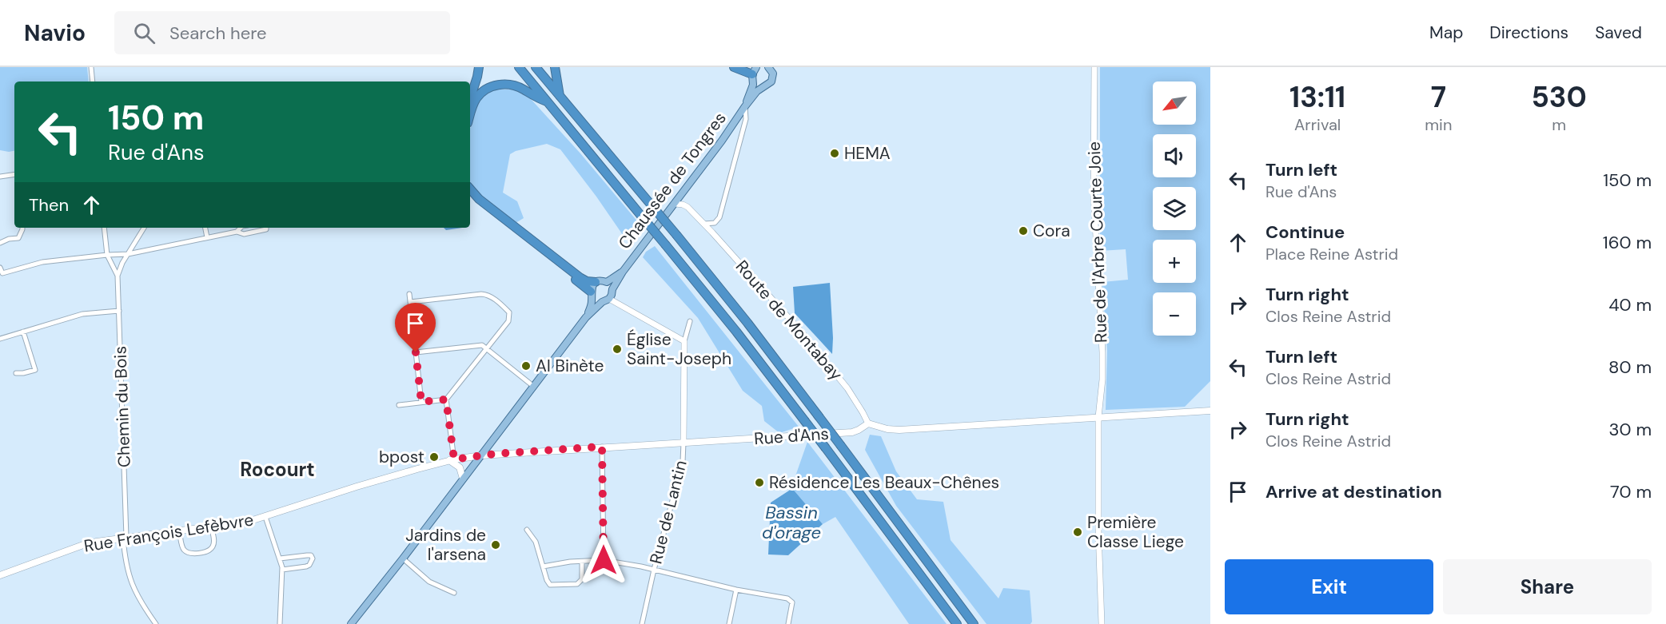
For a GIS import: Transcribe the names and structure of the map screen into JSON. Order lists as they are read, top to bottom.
{
  "streets": {
    "main road": ["Chaussée de Tongres", "Rue d'Ans", "Rue François Lefèbvre"],
    "street": [
      "Rue de l'Arbre Courte Joie",
      "Route de Montabay",
      "Chemin du Bois",
      "Rue de Lantin"
    ]
  },
  "crossings": [
    ["Chaussée de Tongres", "Route de Montabay"],
    ["Chaussée de Tongres", "Rue d'Ans"],
    ["Chaussée de Tongres", "Rue François Lefèbvre"],
    ["Route de Montabay", "Rue d'Ans"],
    ["Chemin du Bois", "Rue François Lefèbvre"],
    ["Rue d'Ans", "Rue de Lantin"],
    ["Rue d'Ans", "Rue François Lefèbvre"]
  ],
  "districts": ["Rocourt"],
  "water": ["Bassin d'orage"],
  "places": [
    "HEMA",
    "Cora",
    "Église Saint-Joseph",
    "Al Binète",
    "bpost",
    "Résidence Les Beaux-Chênes",
    "Première Classe Liege",
    "Jardins de l'arsena"
  ],
  "north": "bottom left",
  "page": {
    "header": "Navio",
    "search": "Search here",
    "nav": ["Map", "Directions", "Saved"],
    "eta": [
      "13:11",
      "Arrival",
      "7",
      "min",
      "530",
      "m"
    ],
    "map_buttons": ["+", "−"],
    "turn": ["150 m", "Rue d'Ans"],
    "list": [
      {
        "name": "Turn left",
        "note": "Rue d'Ans",
        "value": "150 m"
      },
      {
        "name": "Continue",
        "note": "Place Reine Astrid",
        "value": "160 m"
      },
      {
        "name": "Turn right",
        "note": "Clos Reine Astrid",
        "value": "40 m"
      },
      {
        "name": "Turn left",
        "note": "Clos Reine Astrid",
        "value": "80 m"
      },
      {
        "name": "Turn right",
        "note": "Clos Reine Astrid",
        "value": "30 m"
      },
      {
        "name": "Arrive at destination",
        "value": "70 m"
      }
    ],
    "then": "Then",
    "buttons": ["Exit", "Share"]
  }
}
